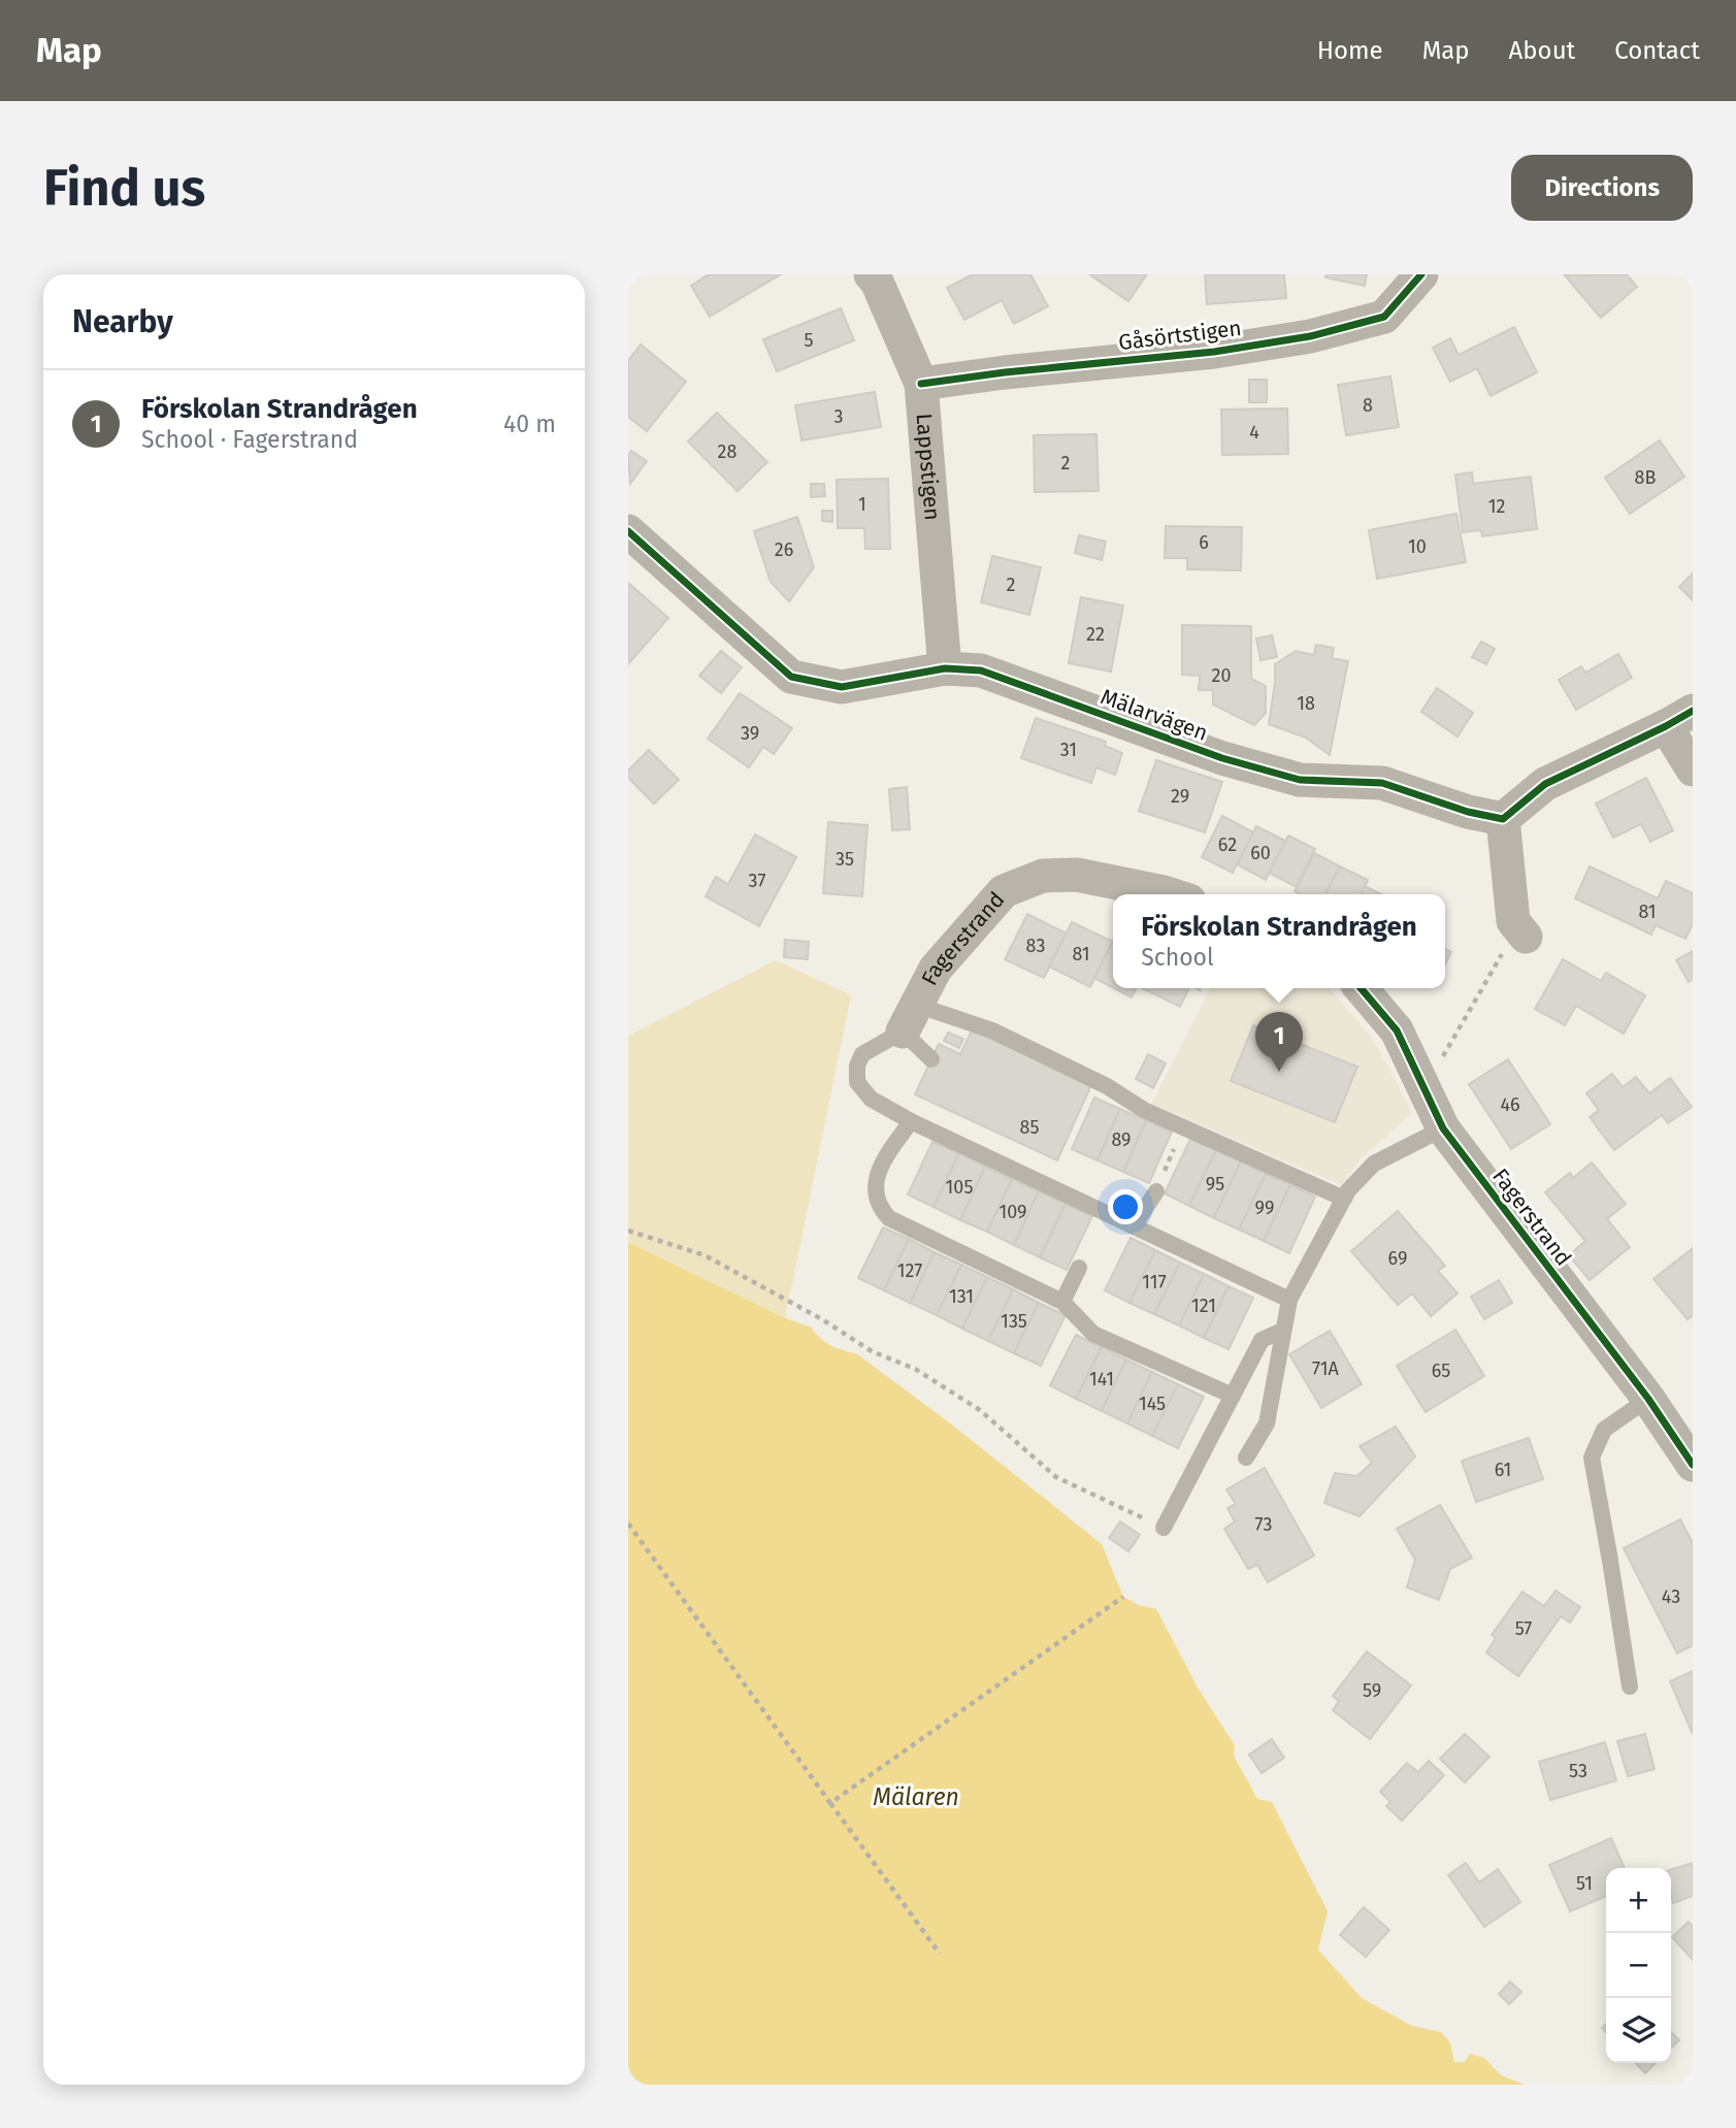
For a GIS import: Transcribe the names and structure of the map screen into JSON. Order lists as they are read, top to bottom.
{
  "streets": {
    "street": [
      "Gåsörtstigen",
      "Lappstigen",
      "Mälarvägen",
      "Fagerstrand"
    ]
  },
  "crossings": [
    ["Gåsörtstigen", "Lappstigen"],
    ["Lappstigen", "Mälarvägen"]
  ],
  "water": ["Mälaren"],
  "house_numbers": [
    "5",
    "8",
    "3",
    "4",
    "28",
    "2",
    "8B",
    "1",
    "12",
    "6",
    "10",
    "26",
    "2",
    "22",
    "20",
    "18",
    "39",
    "31",
    "29",
    "62",
    "60",
    "35",
    "37",
    "81",
    "83",
    "81",
    "46",
    "85",
    "89",
    "95",
    "105",
    "99",
    "109",
    "69",
    "127",
    "117",
    "131",
    "121",
    "135",
    "71A",
    "65",
    "141",
    "145",
    "61",
    "73",
    "43",
    "57",
    "59",
    "53",
    "51"
  ],
  "page": {
    "header": "Map",
    "nav": [
      "Home",
      "Map",
      "About",
      "Contact"
    ],
    "buttons": "Directions",
    "title": "Find us",
    "heading": "Nearby",
    "list": [
      {
        "mark": "1",
        "name": "Förskolan Strandrågen",
        "note": "School · Fagerstrand",
        "value": "40 m"
      }
    ],
    "popup": ["Förskolan Strandrågen", "School"],
    "pins": "1",
    "map_buttons": ["+", "−"]
  }
}
